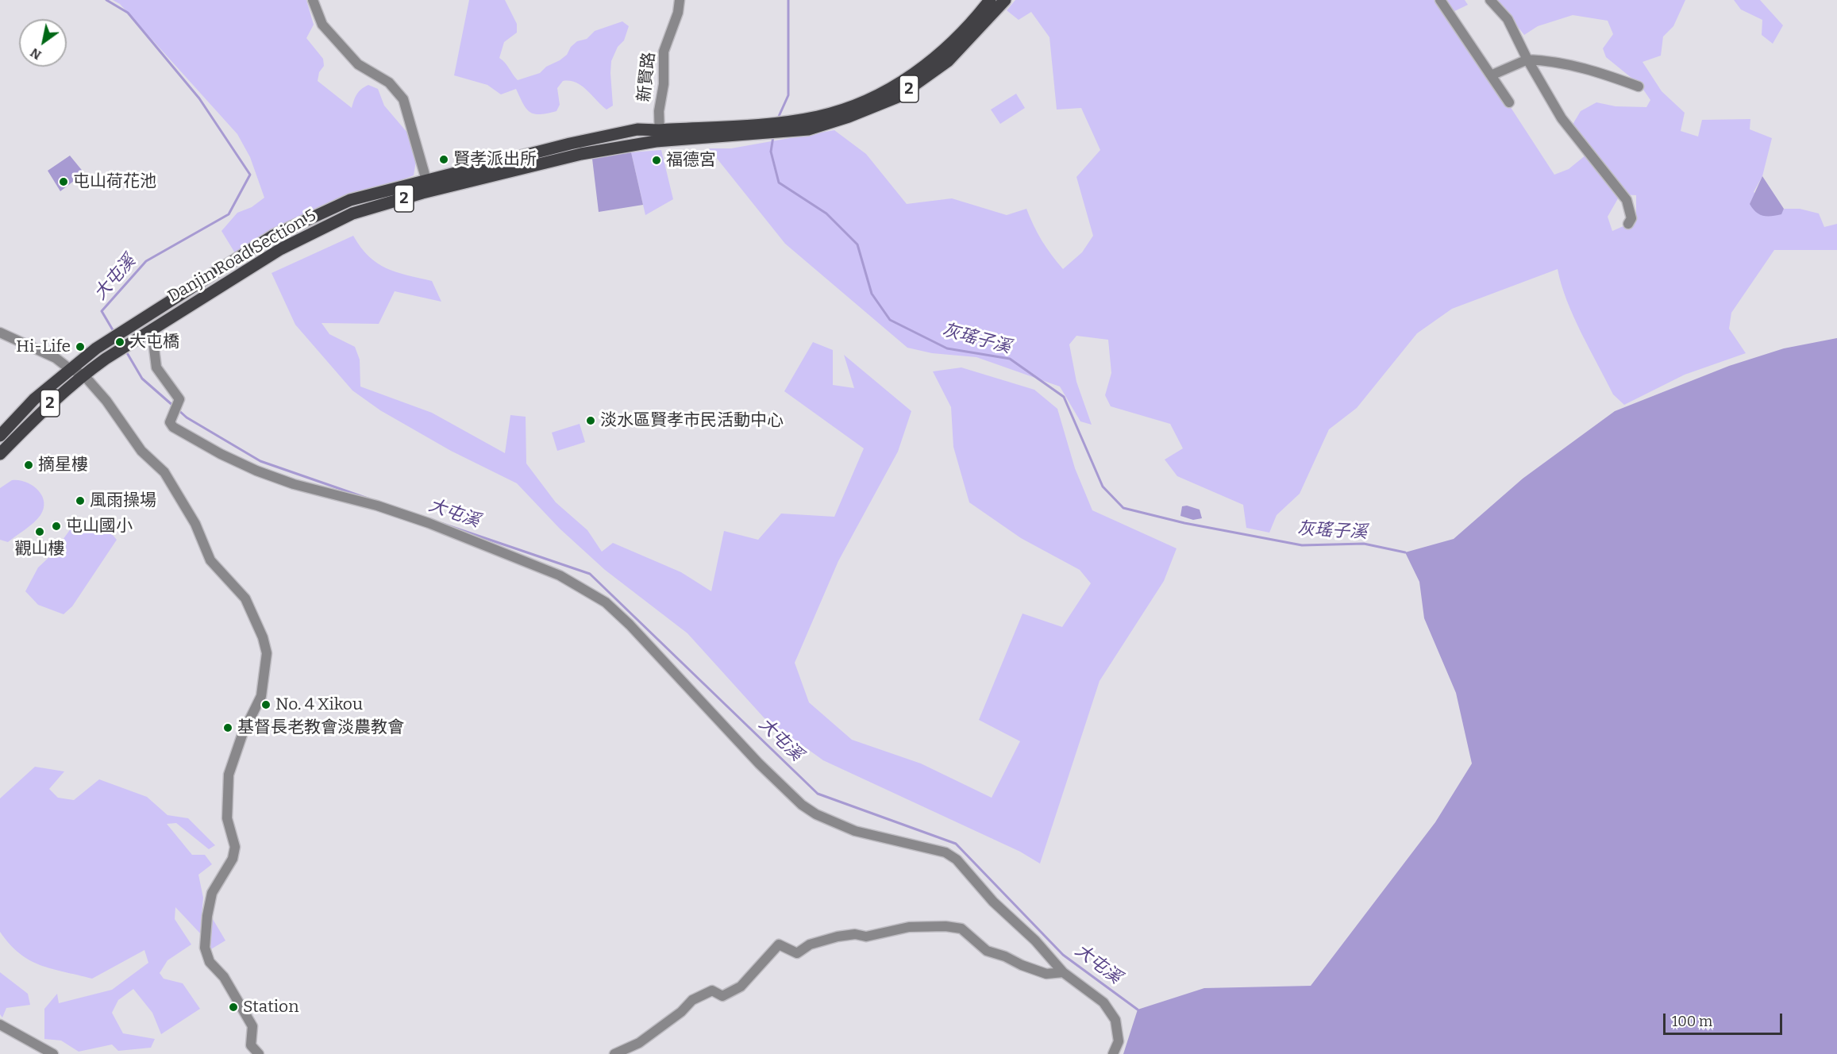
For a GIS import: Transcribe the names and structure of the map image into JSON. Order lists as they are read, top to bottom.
{
  "streets": {
    "main road": ["2", "Danjin Road Section 5"],
    "street": ["新賢路"]
  },
  "crossings": [
    ["新賢路", "2"],
    ["新賢路", "Danjin Road Section 5"],
    ["2", "Danjin Road Section 5"]
  ],
  "water": ["大屯溪", "灰瑤子溪"],
  "places": [
    "賢孝派出所",
    "福德宮",
    "屯山荷花池",
    "大屯橋",
    "Hi-Life",
    "淡水區賢孝市民活動中心",
    "摘星樓",
    "風雨操場",
    "屯山國小",
    "觀山樓",
    "No. 4 Xikou",
    "基督長老教會淡農教會",
    "Station"
  ],
  "scale_bar": "100 m",
  "north": "bottom left"
}
